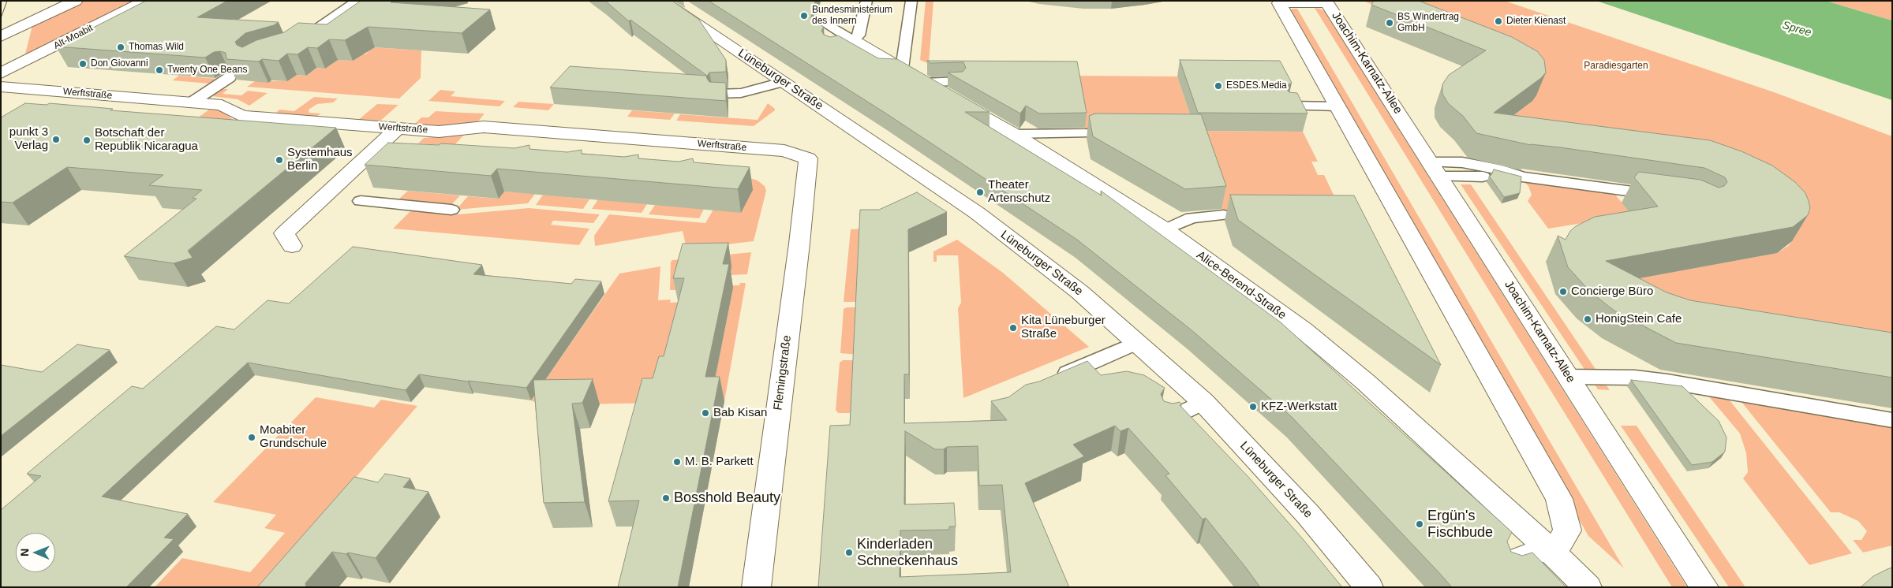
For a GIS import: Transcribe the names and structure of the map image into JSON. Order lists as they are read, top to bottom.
{
  "streets": {
    "street": [
      "Alt-Moabit",
      "Joachim-Karnatz-Allee",
      "Lüneburger Straße",
      "Werftstraße",
      "Alice-Berend-Straße",
      "Flemingstraße"
    ]
  },
  "crossings": [
    ["Joachim-Karnatz-Allee", "Alice-Berend-Straße"],
    ["Werftstraße", "Flemingstraße"]
  ],
  "water": ["Spree"],
  "parks": ["Paradiesgarten"],
  "places": [
    "Bundesministerium des Innern",
    "Dieter Kienast",
    "BS Windertrag GmbH",
    "Thomas Wild",
    "Don Giovanni",
    "Twenty One Beans",
    "ESDES.Media",
    "punkt 3 Verlag",
    "Botschaft der Republik Nicaragua",
    "Systemhaus Berlin",
    "Theater Artenschutz",
    "Concierge Büro",
    "HonigStein Cafe",
    "Kita Lüneburger Straße",
    "KFZ-Werkstatt",
    "Bab Kisan",
    "Moabiter Grundschule",
    "M. B. Parkett",
    "Bosshold Beauty",
    "Ergün's Fischbude",
    "Kinderladen Schneckenhaus"
  ],
  "north": "left"
}
